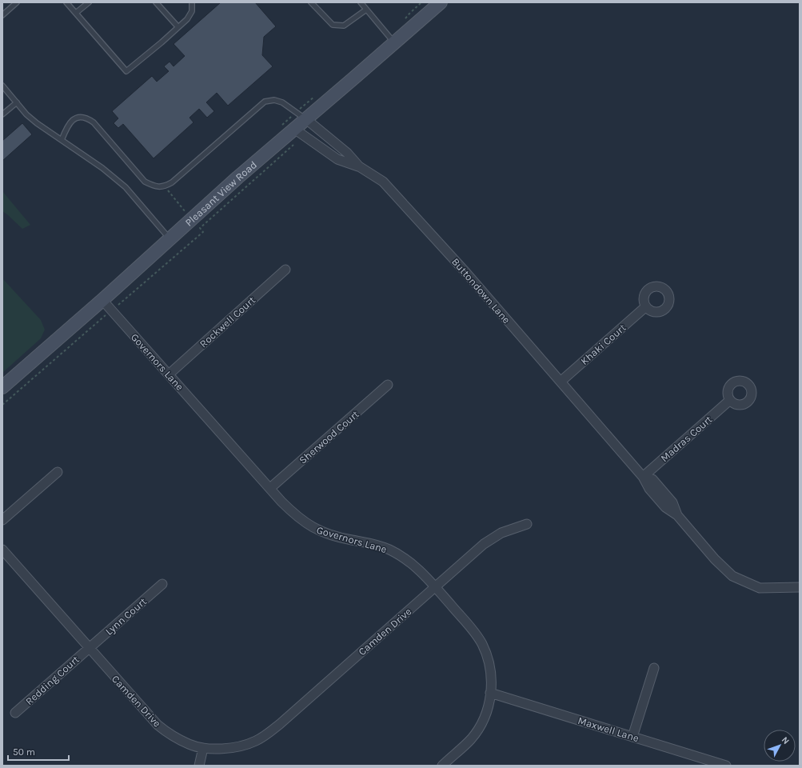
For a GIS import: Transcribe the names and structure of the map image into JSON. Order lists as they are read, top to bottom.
{
  "streets": {
    "main road": ["Pleasant View Road"],
    "street": [
      "Buttondown Lane",
      "Rockwell Court",
      "Khaki Court",
      "Governors Lane",
      "Sherwood Court",
      "Madras Court",
      "Lynn Court",
      "Camden Drive",
      "Redding Court",
      "Maxwell Lane"
    ]
  },
  "crossings": [
    ["Pleasant View Road", "Buttondown Lane"],
    ["Pleasant View Road", "Governors Lane"],
    ["Buttondown Lane", "Khaki Court"],
    ["Buttondown Lane", "Madras Court"],
    ["Rockwell Court", "Governors Lane"],
    ["Governors Lane", "Sherwood Court"],
    ["Governors Lane", "Camden Drive"],
    ["Governors Lane", "Maxwell Lane"],
    ["Lynn Court", "Camden Drive"],
    ["Lynn Court", "Redding Court"],
    ["Camden Drive", "Redding Court"]
  ],
  "scale_bar": "50 m",
  "north": "top right"
}
